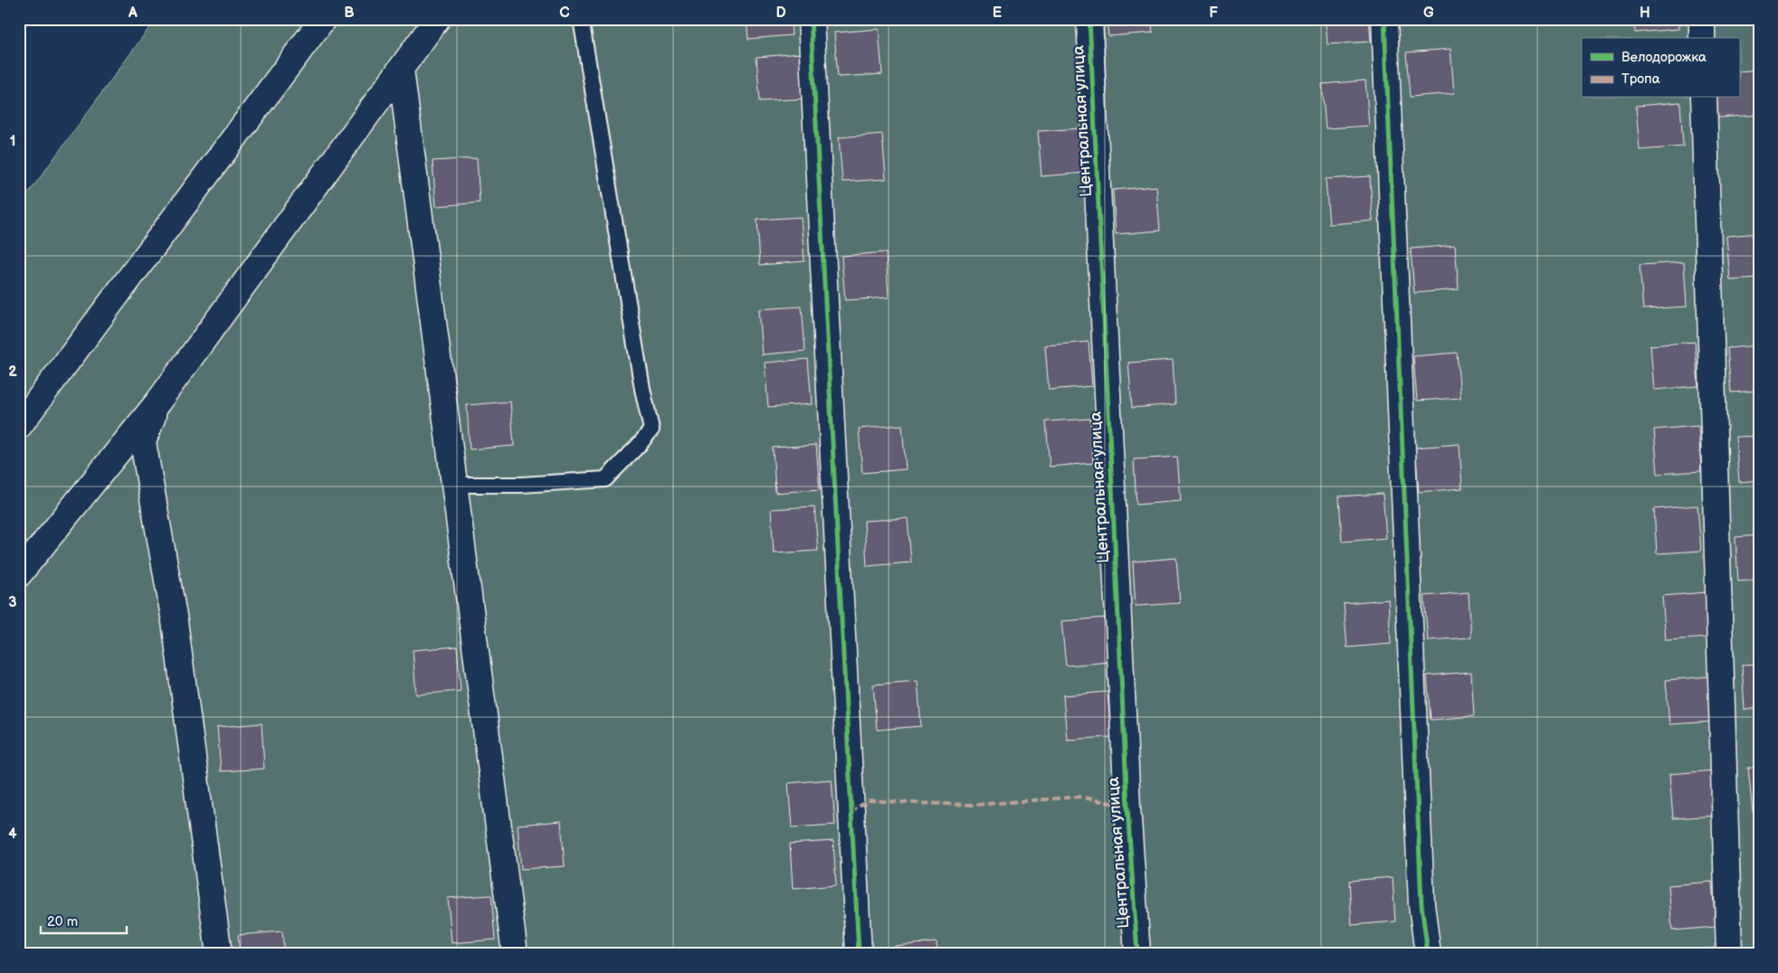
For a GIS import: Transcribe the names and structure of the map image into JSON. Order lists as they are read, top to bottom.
{
  "streets": {
    "street": ["Центральная улица"]
  },
  "legend": ["Велодорожка", "Тропа"],
  "scale_bar": "20 m",
  "grid": {
    "columns": [
      "A",
      "B",
      "C",
      "D",
      "E",
      "F",
      "G",
      "H"
    ],
    "rows": [
      "1",
      "2",
      "3",
      "4"
    ]
  }
}
